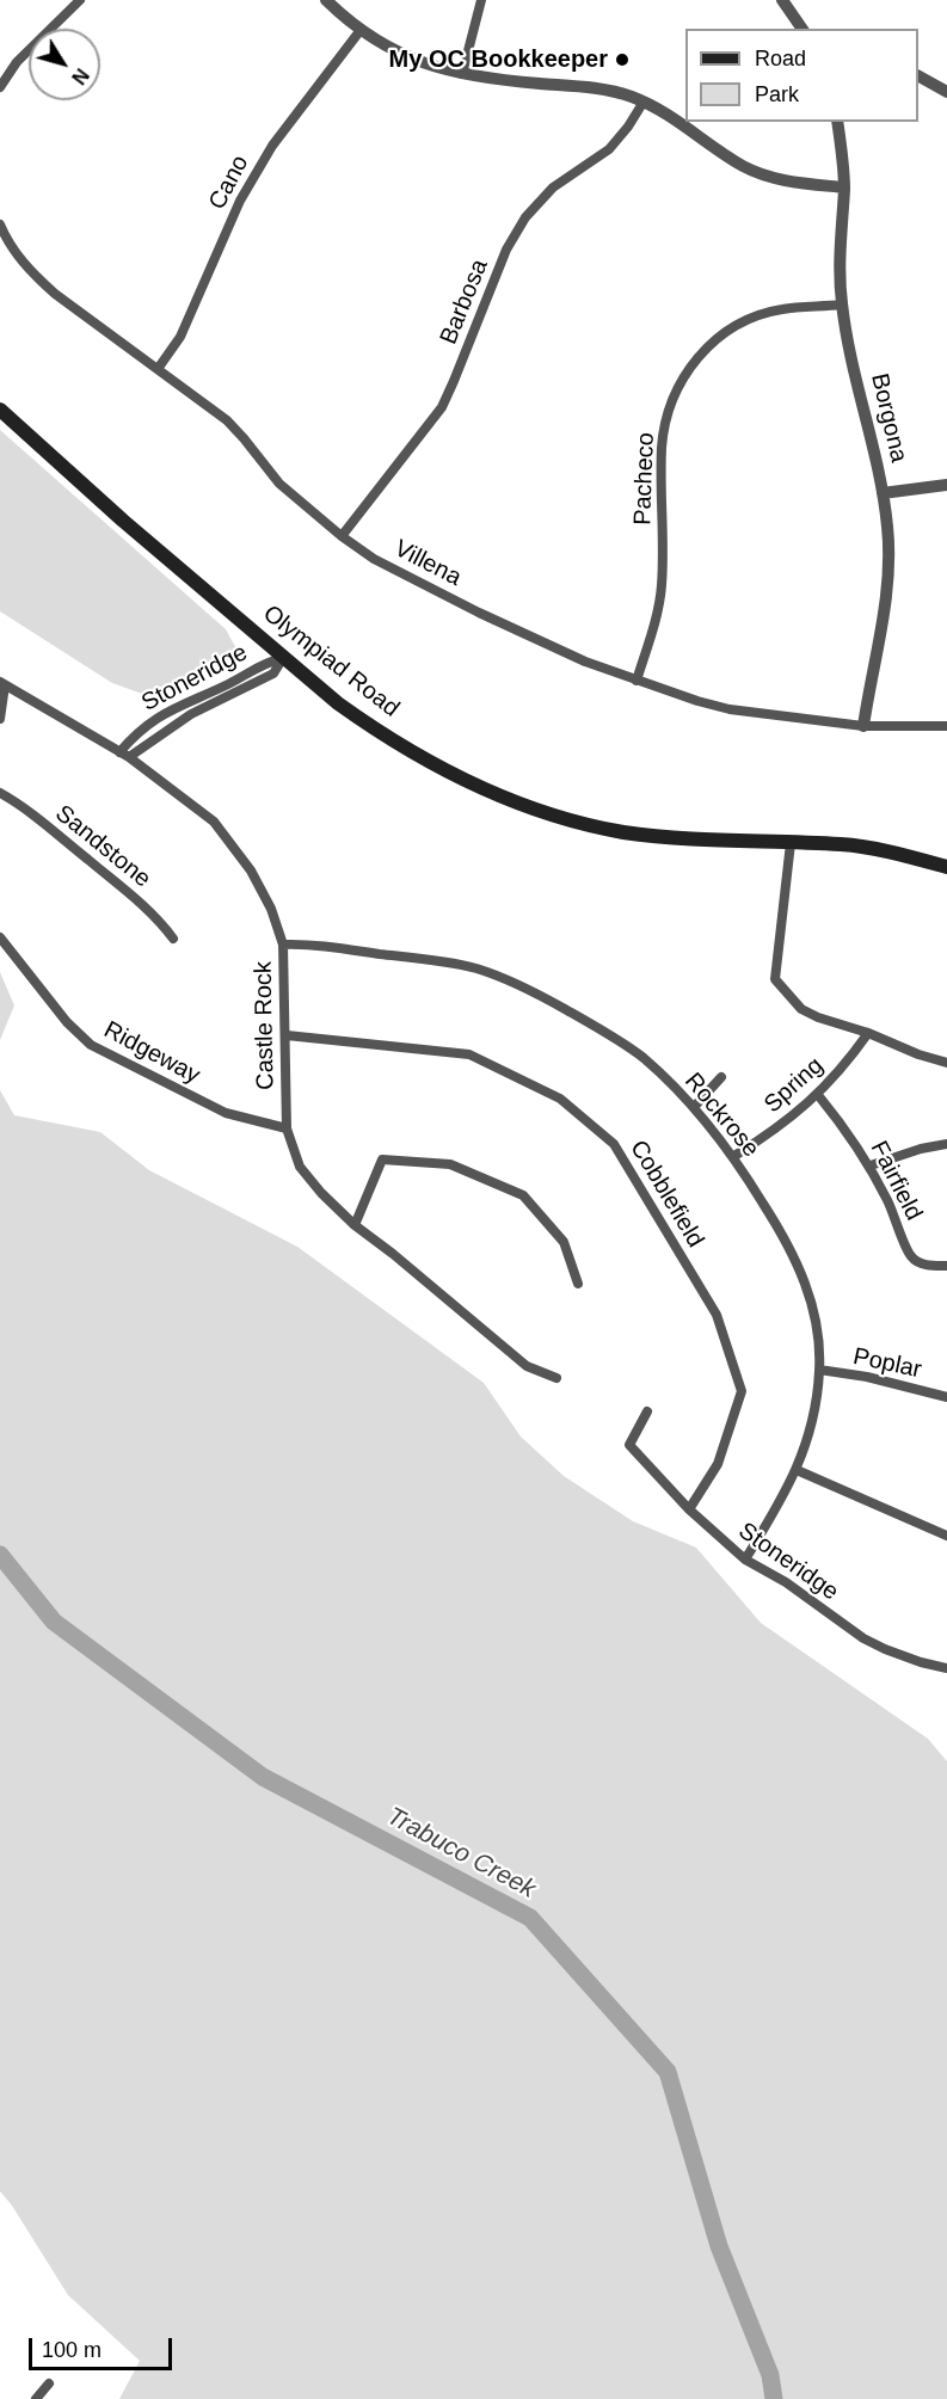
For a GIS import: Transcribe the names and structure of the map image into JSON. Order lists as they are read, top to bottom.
{
  "streets": {
    "main road": ["Olympiad Road"],
    "street": [
      "Cano",
      "Barbosa",
      "Borgona",
      "Pacheco",
      "Villena",
      "Stoneridge",
      "Sandstone",
      "Castle Rock",
      "Ridgeway",
      "Spring",
      "Rockrose",
      "Fairfield",
      "Cobblefield",
      "Poplar"
    ]
  },
  "crossings": [
    ["Cano", "Villena"],
    ["Barbosa", "Villena"],
    ["Borgona", "Pacheco"],
    ["Borgona", "Villena"],
    ["Pacheco", "Villena"],
    ["Olympiad Road", "Stoneridge"],
    ["Stoneridge", "Castle Rock"],
    ["Stoneridge", "Rockrose"],
    ["Stoneridge", "Cobblefield"],
    ["Castle Rock", "Ridgeway"],
    ["Castle Rock", "Rockrose"],
    ["Castle Rock", "Cobblefield"],
    ["Spring", "Rockrose"],
    ["Spring", "Fairfield"],
    ["Rockrose", "Poplar"]
  ],
  "water": ["Trabuco Creek"],
  "places": ["My OC Bookkeeper"],
  "legend": ["Road", "Park"],
  "scale_bar": "100 m",
  "north": "bottom right"
}
